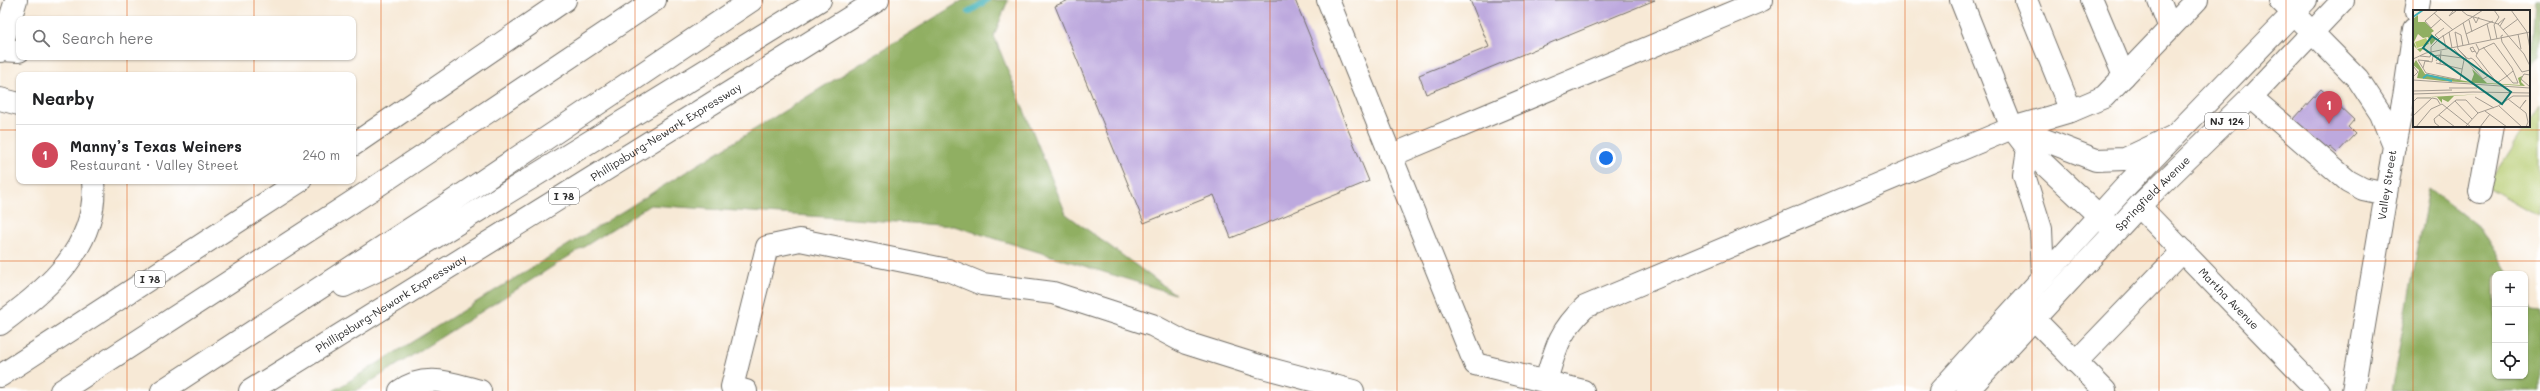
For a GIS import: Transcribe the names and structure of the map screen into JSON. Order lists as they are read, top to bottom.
{
  "streets": {
    "main road": [
      "NJ 124",
      "Phillipsburg-Newark Expressway",
      "Valley Street",
      "Springfield Avenue",
      "I 78",
      "Martha Avenue"
    ]
  },
  "crossings": [
    ["Valley Street", "Springfield Avenue"],
    ["Springfield Avenue", "Martha Avenue"]
  ],
  "page": {
    "search": "Search here",
    "heading": "Nearby",
    "pins": "1",
    "list": [
      {
        "mark": "1",
        "name": "Manny’s Texas Weiners",
        "note": "Restaurant · Valley Street",
        "value": "240 m"
      }
    ],
    "map_buttons": ["+", "−"]
  }
}
